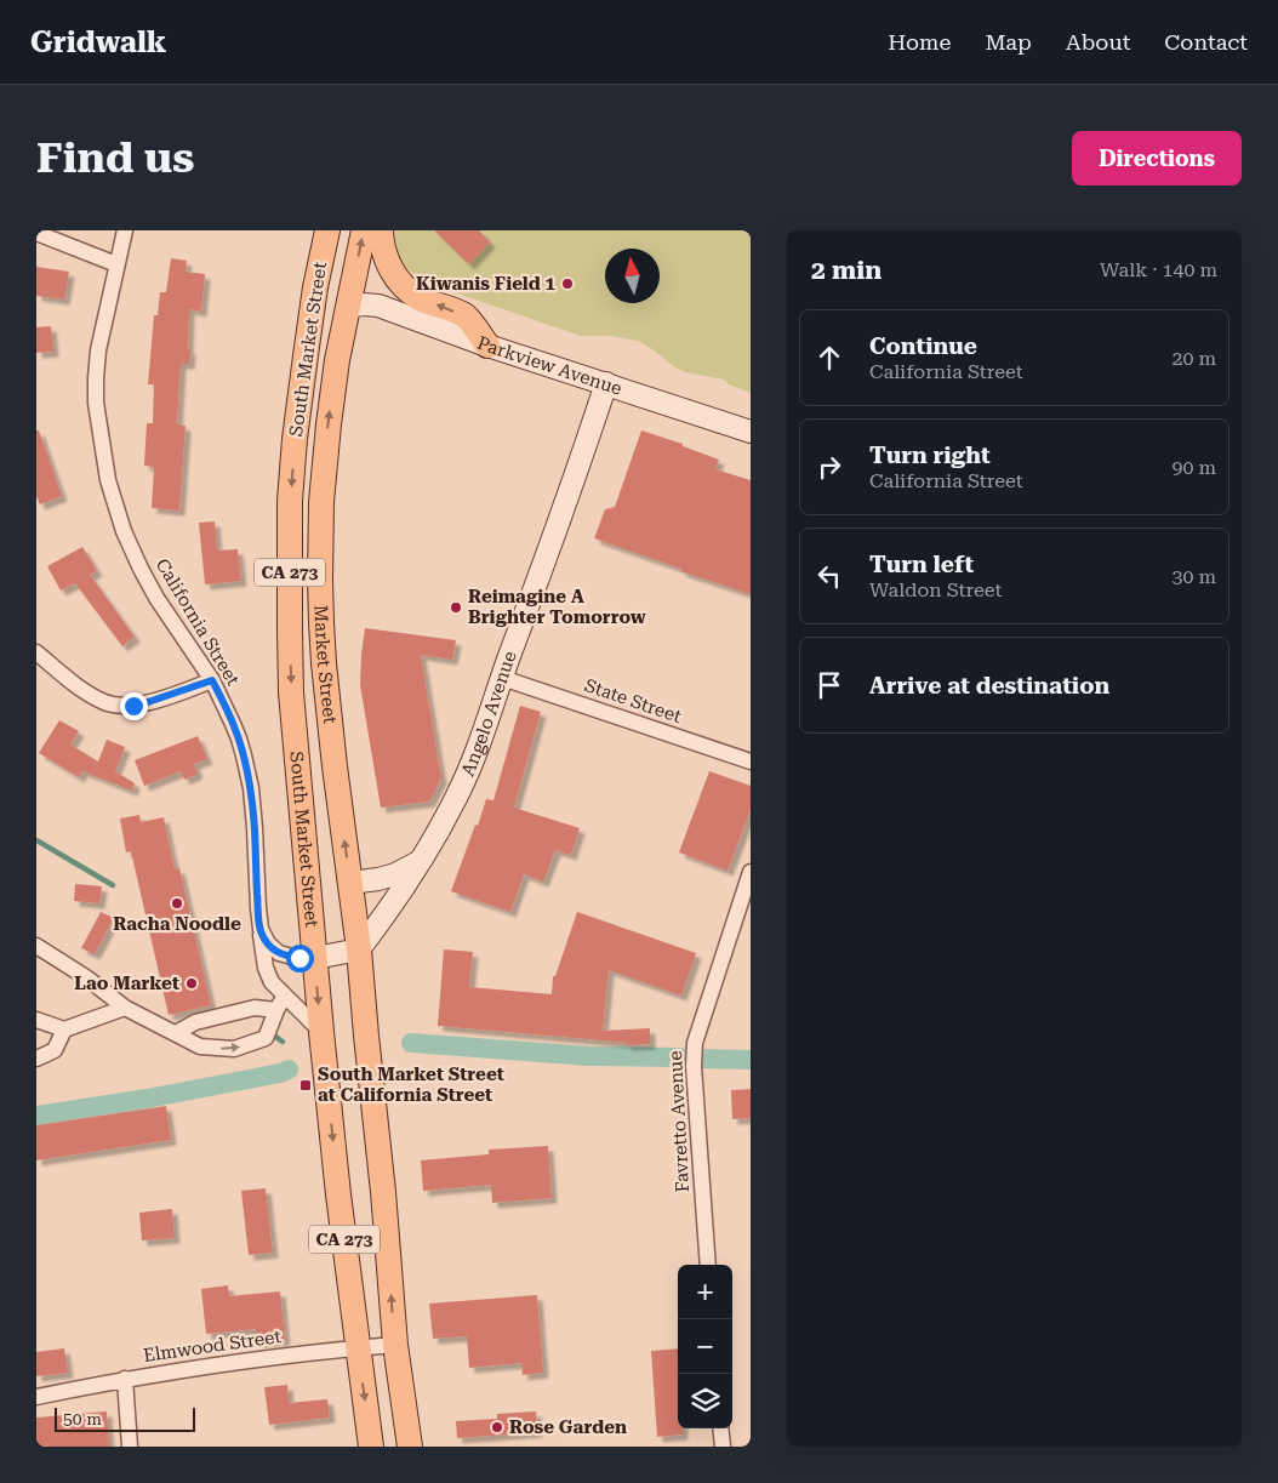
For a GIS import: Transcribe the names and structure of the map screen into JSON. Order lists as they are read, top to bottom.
{
  "streets": {
    "main road": ["South Market Street", "CA 273", "Market Street"],
    "street": [
      "Parkview Avenue",
      "California Street",
      "State Street",
      "Angelo Avenue",
      "Favretto Avenue",
      "Elmwood Street"
    ]
  },
  "crossings": [
    ["South Market Street", "Parkview Avenue"],
    ["South Market Street", "California Street"],
    ["South Market Street", "Market Street"],
    ["South Market Street", "Elmwood Street"],
    ["Parkview Avenue", "Market Street"],
    ["Parkview Avenue", "Angelo Avenue"],
    ["CA 273", "Market Street"],
    ["CA 273", "Angelo Avenue"],
    ["CA 273", "Elmwood Street"],
    ["Market Street", "Angelo Avenue"],
    ["State Street", "Angelo Avenue"]
  ],
  "one_way": ["Market Street"],
  "places": {
    "other": [
      "Kiwanis Field 1",
      "Reimagine A Brighter Tomorrow",
      "Racha Noodle",
      "Lao Market",
      "Rose Garden"
    ],
    "transit": ["South Market Street at California Street"]
  },
  "scale_bar": "50 m",
  "north": "top",
  "page": {
    "header": "Gridwalk",
    "nav": [
      "Home",
      "Map",
      "About",
      "Contact"
    ],
    "buttons": "Directions",
    "title": "Find us",
    "heading": ["2 min", "Walk · 140 m"],
    "list": [
      ["Continue", "California Street", "20 m"],
      ["Turn right", "California Street", "90 m"],
      ["Turn left", "Waldon Street", "30 m"],
      "Arrive at destination"
    ],
    "map_buttons": ["+", "−"],
    "scale": "50 m"
  }
}
